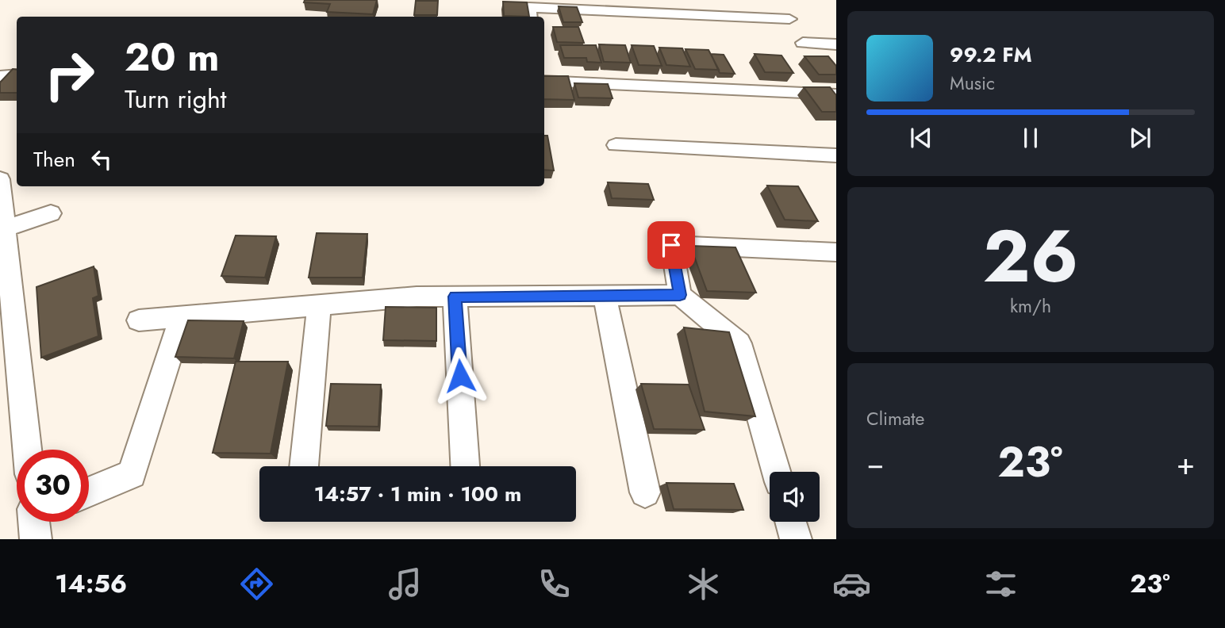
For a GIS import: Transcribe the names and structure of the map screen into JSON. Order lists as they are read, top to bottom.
{
  "page": {
    "turn": ["20 m", "Turn right"],
    "song": ["99.2 FM", "Music"],
    "then": "Then",
    "tile": [
      ["26", "km/h"],
      "Climate"
    ],
    "heat": ["−", "23°", "+"],
    "limit": "30",
    "trip": "14:57 · 1 min · 100 m",
    "tabs": ["14:56", "23°"]
  }
}
